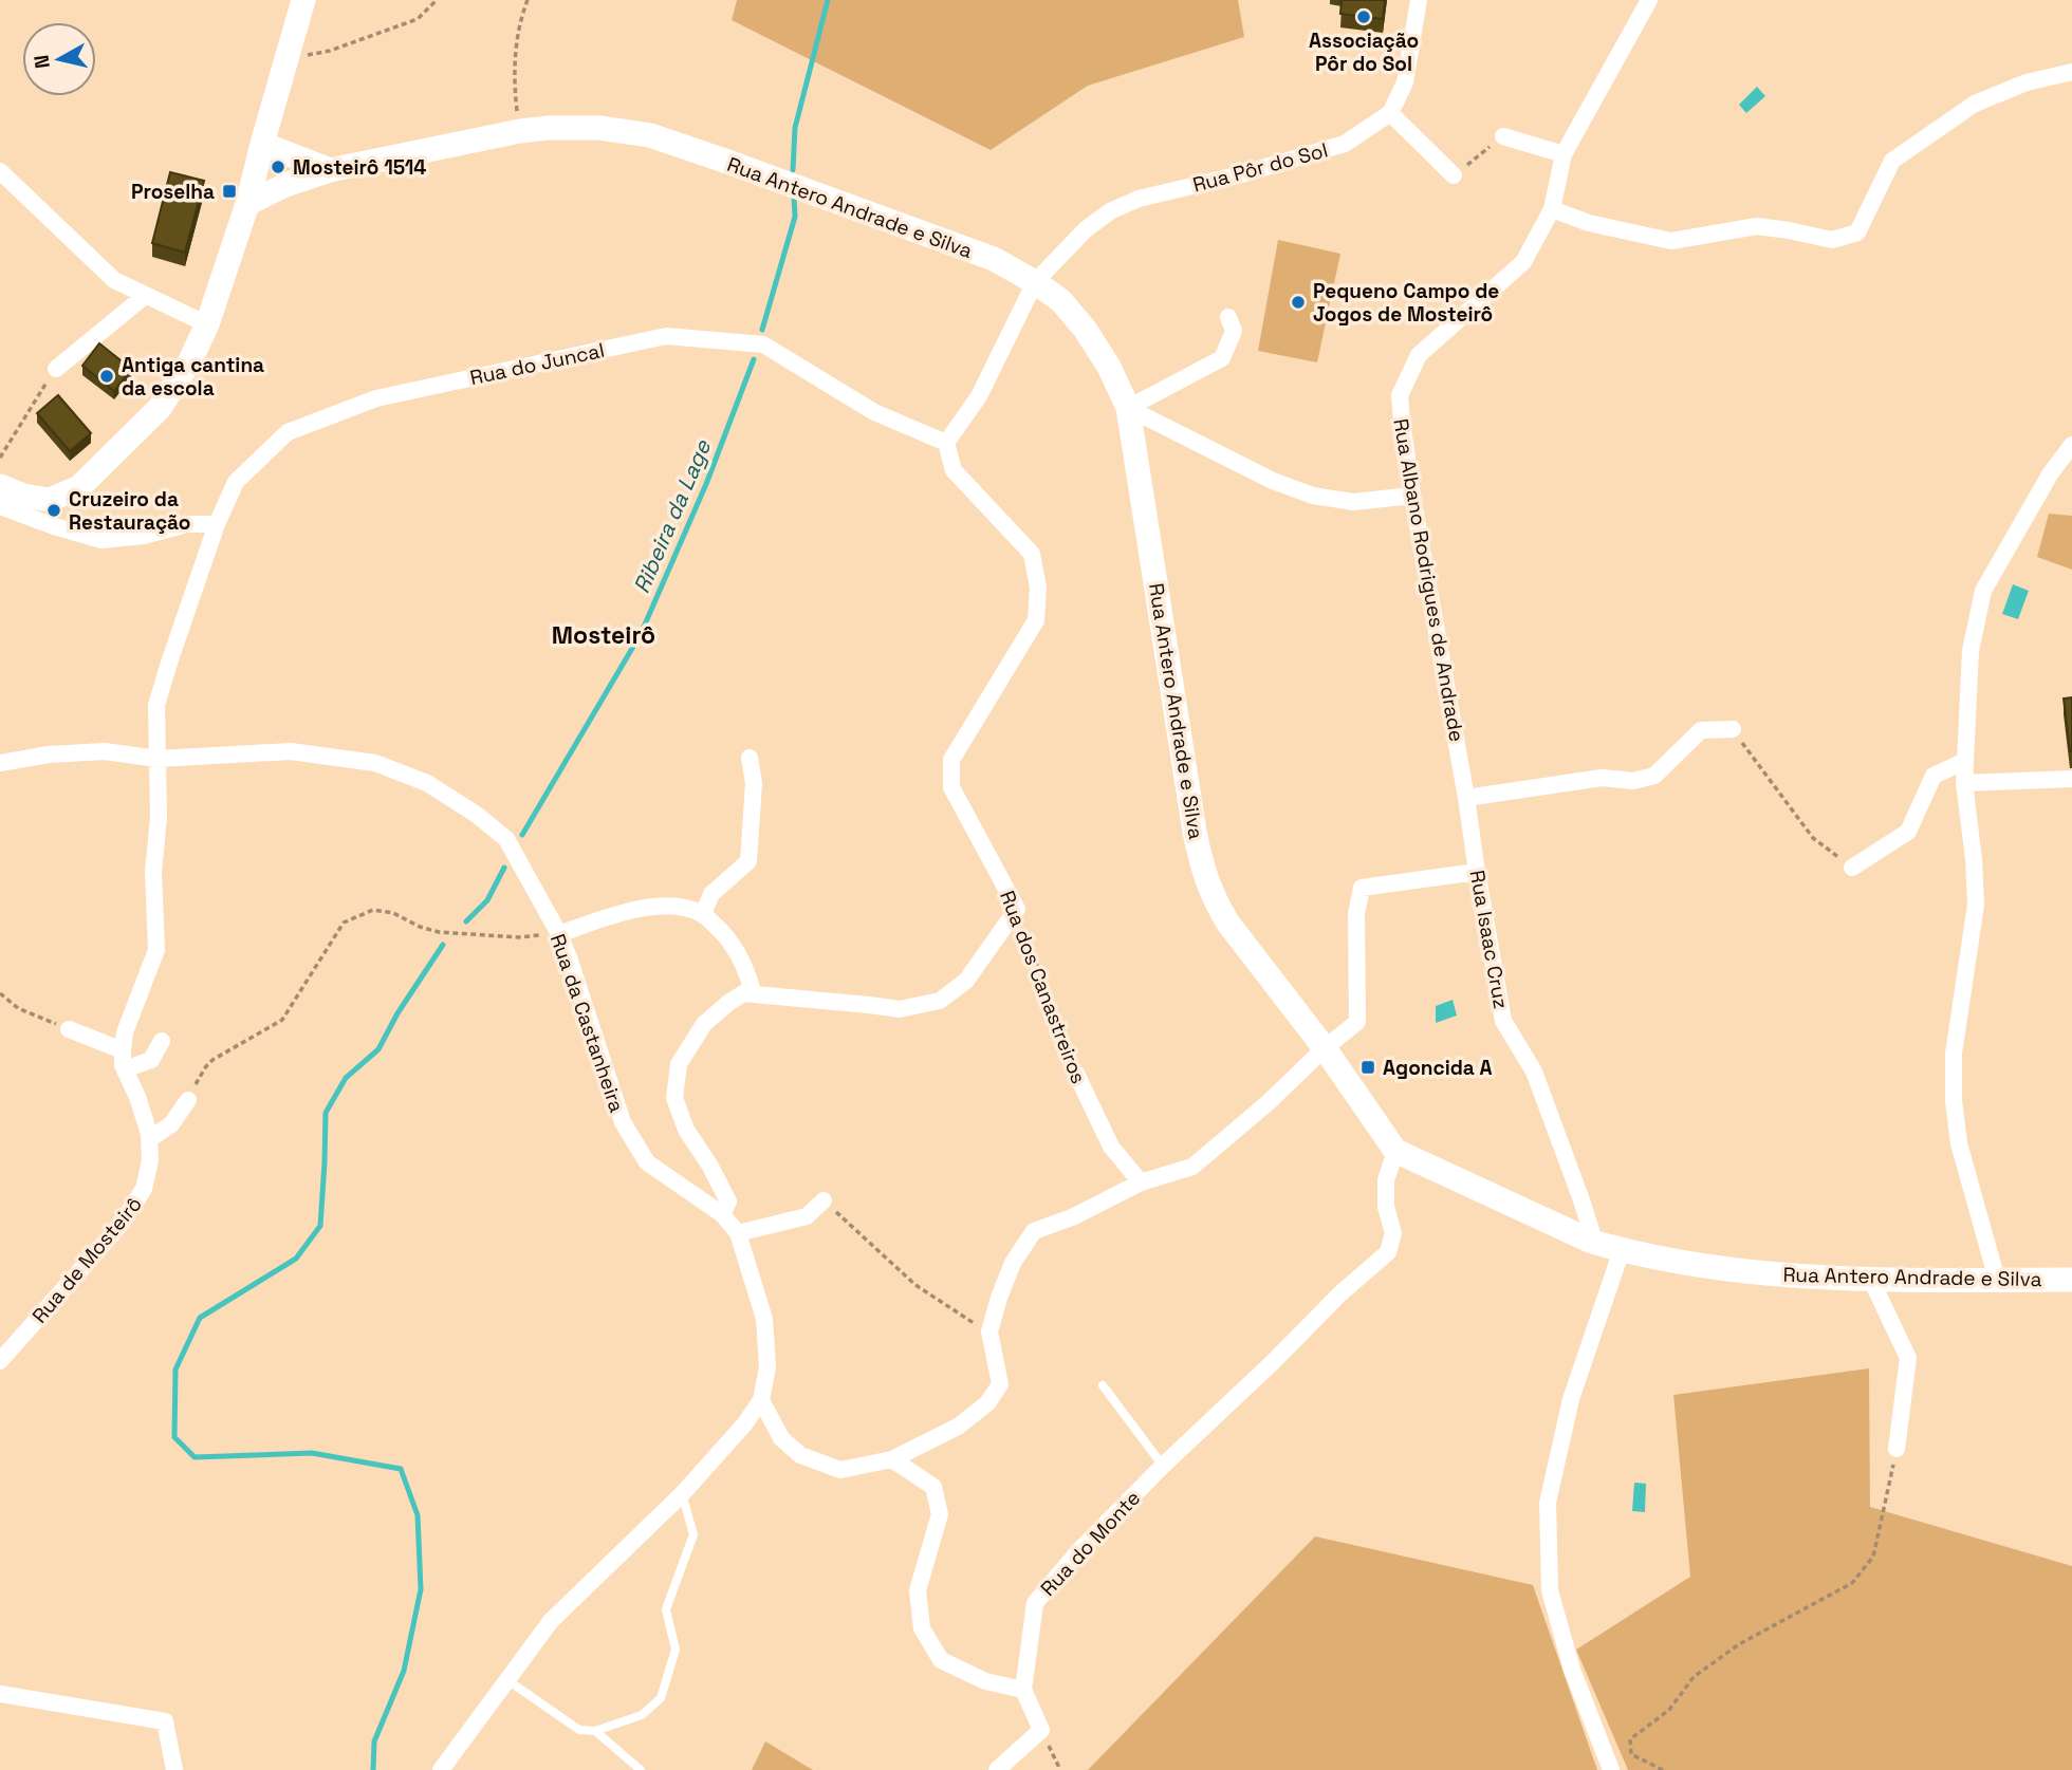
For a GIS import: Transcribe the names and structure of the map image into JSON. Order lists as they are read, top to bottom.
{
  "streets": {
    "street": [
      "Rua Pôr do Sol",
      "Rua Antero Andrade e Silva",
      "Rua do Juncal",
      "Rua Albano Rodrigues de Andrade",
      "Rua Isaac Cruz",
      "Rua dos Canastreiros",
      "Rua da Castanheira",
      "Rua de Mosteirô",
      "Rua do Monte"
    ]
  },
  "crossings": [
    ["Rua Pôr do Sol", "Rua Antero Andrade e Silva"],
    ["Rua Antero Andrade e Silva", "Rua Isaac Cruz"],
    ["Rua Antero Andrade e Silva", "Rua do Monte"],
    ["Rua do Juncal", "Rua dos Canastreiros"],
    ["Rua do Juncal", "Rua da Castanheira"],
    ["Rua do Juncal", "Rua de Mosteirô"],
    ["Rua Albano Rodrigues de Andrade", "Rua Isaac Cruz"],
    ["Rua da Castanheira", "Rua de Mosteirô"]
  ],
  "districts": ["Mosteirô"],
  "water": ["Ribeira da Lage"],
  "places": {
    "other": [
      "Associação Pôr do Sol",
      "Mosteirô 1514",
      "Pequeno Campo de Jogos de Mosteirô",
      "Antiga cantina da escola",
      "Cruzeiro da Restauração"
    ],
    "transit": ["Proselha", "Agoncida A"]
  },
  "north": "left"
}
